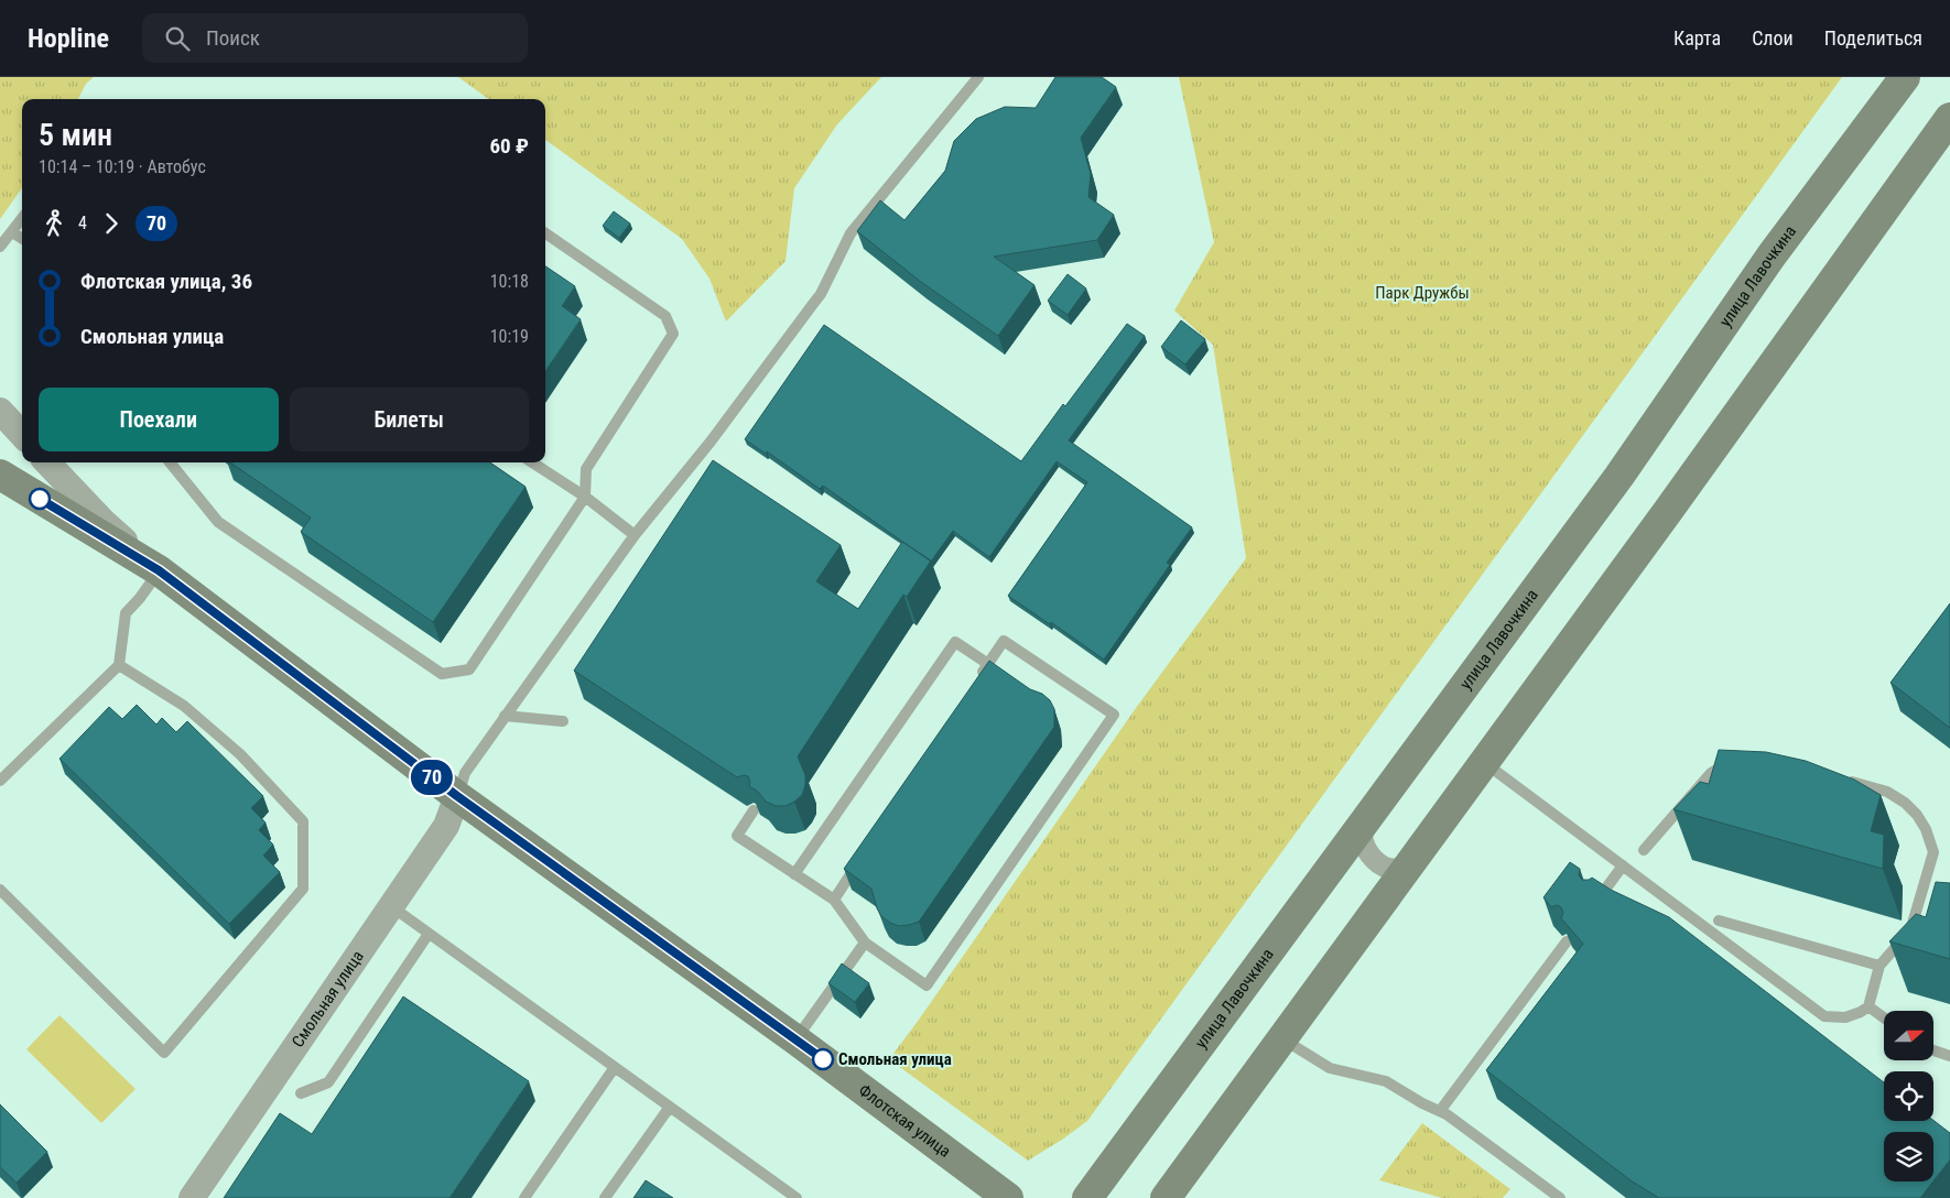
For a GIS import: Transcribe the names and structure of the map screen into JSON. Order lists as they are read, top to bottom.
{
  "streets": {
    "main road": ["улица Лавочкина", "Флотская улица"],
    "street": ["Смольная улица"]
  },
  "crossings": [
    ["Смольная улица", "Флотская улица"]
  ],
  "parks": ["Парк Дружбы"],
  "places": ["Смольная улица"],
  "lines": ["bus line 70"],
  "north": "right",
  "page": {
    "header": "Hopline",
    "search": "Поиск",
    "nav": ["Карта", "Слои", "Поделиться"],
    "on_map": "70",
    "heading": ["5 мин", "10:14 – 10:19 · Автобус", "60 ₽"],
    "legs": ["4", "70"],
    "list": [
      {
        "name": "Флотская улица, 36",
        "value": "10:18"
      },
      {
        "name": "Смольная улица",
        "value": "10:19"
      }
    ],
    "buttons": ["Поехали", "Билеты"]
  }
}
